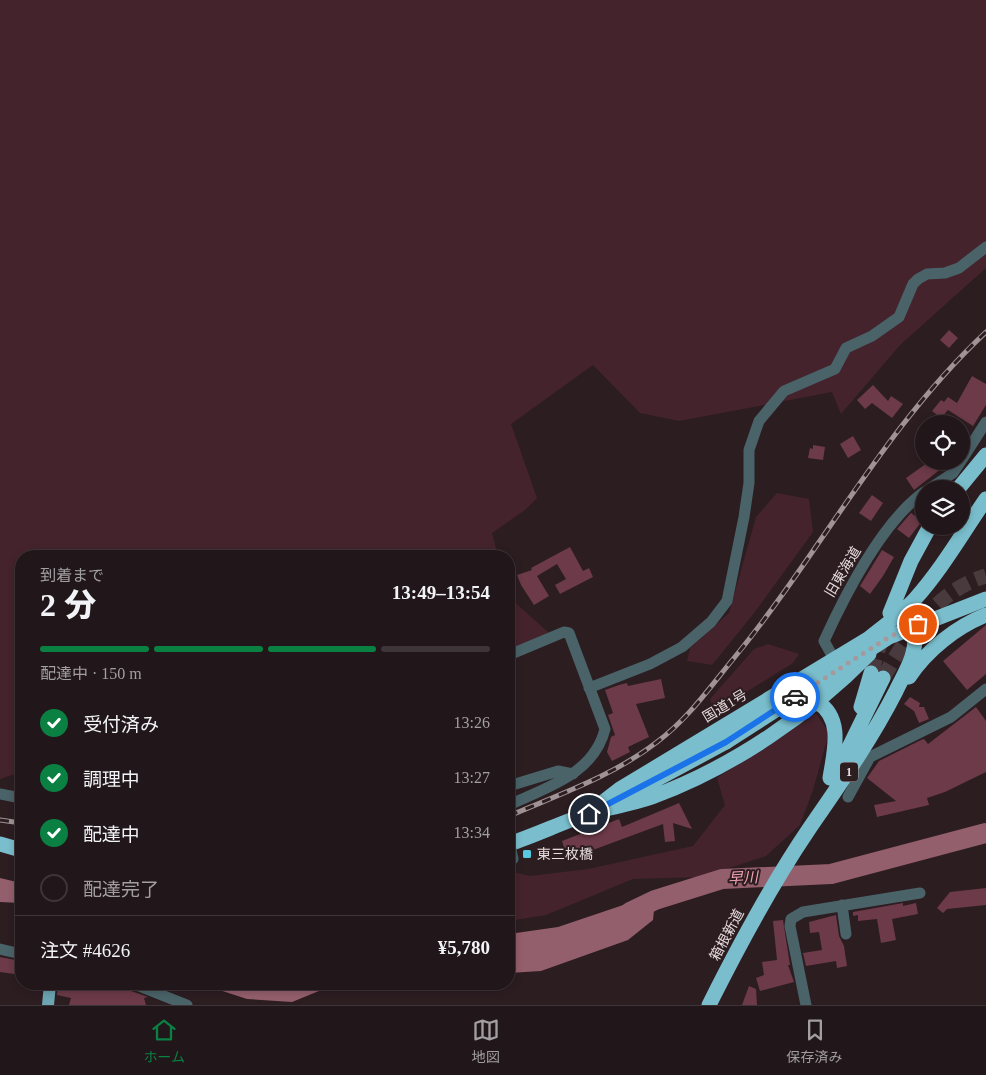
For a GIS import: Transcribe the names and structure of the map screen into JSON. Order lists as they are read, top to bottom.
{
  "streets": {
    "highway": ["国道1号", "1", "箱根新道"],
    "street": ["旧東海道"]
  },
  "crossings": [
    ["旧東海道", "国道1号"],
    ["国道1号", "1"],
    ["1", "箱根新道"]
  ],
  "water": ["早川"],
  "places": {
    "transit": ["東三枚橋"]
  },
  "page": {
    "heading": ["2 分", "到着まで", "13:49–13:54"],
    "panel": ["注文 #4626", "¥5,780"],
    "bar": "配達中 · 150 m",
    "list": [
      ["受付済み", "13:26"],
      ["調理中", "13:27"],
      ["配達中", "13:34"],
      "配達完了"
    ],
    "tabs": ["ホーム", "地図", "保存済み"]
  }
}
